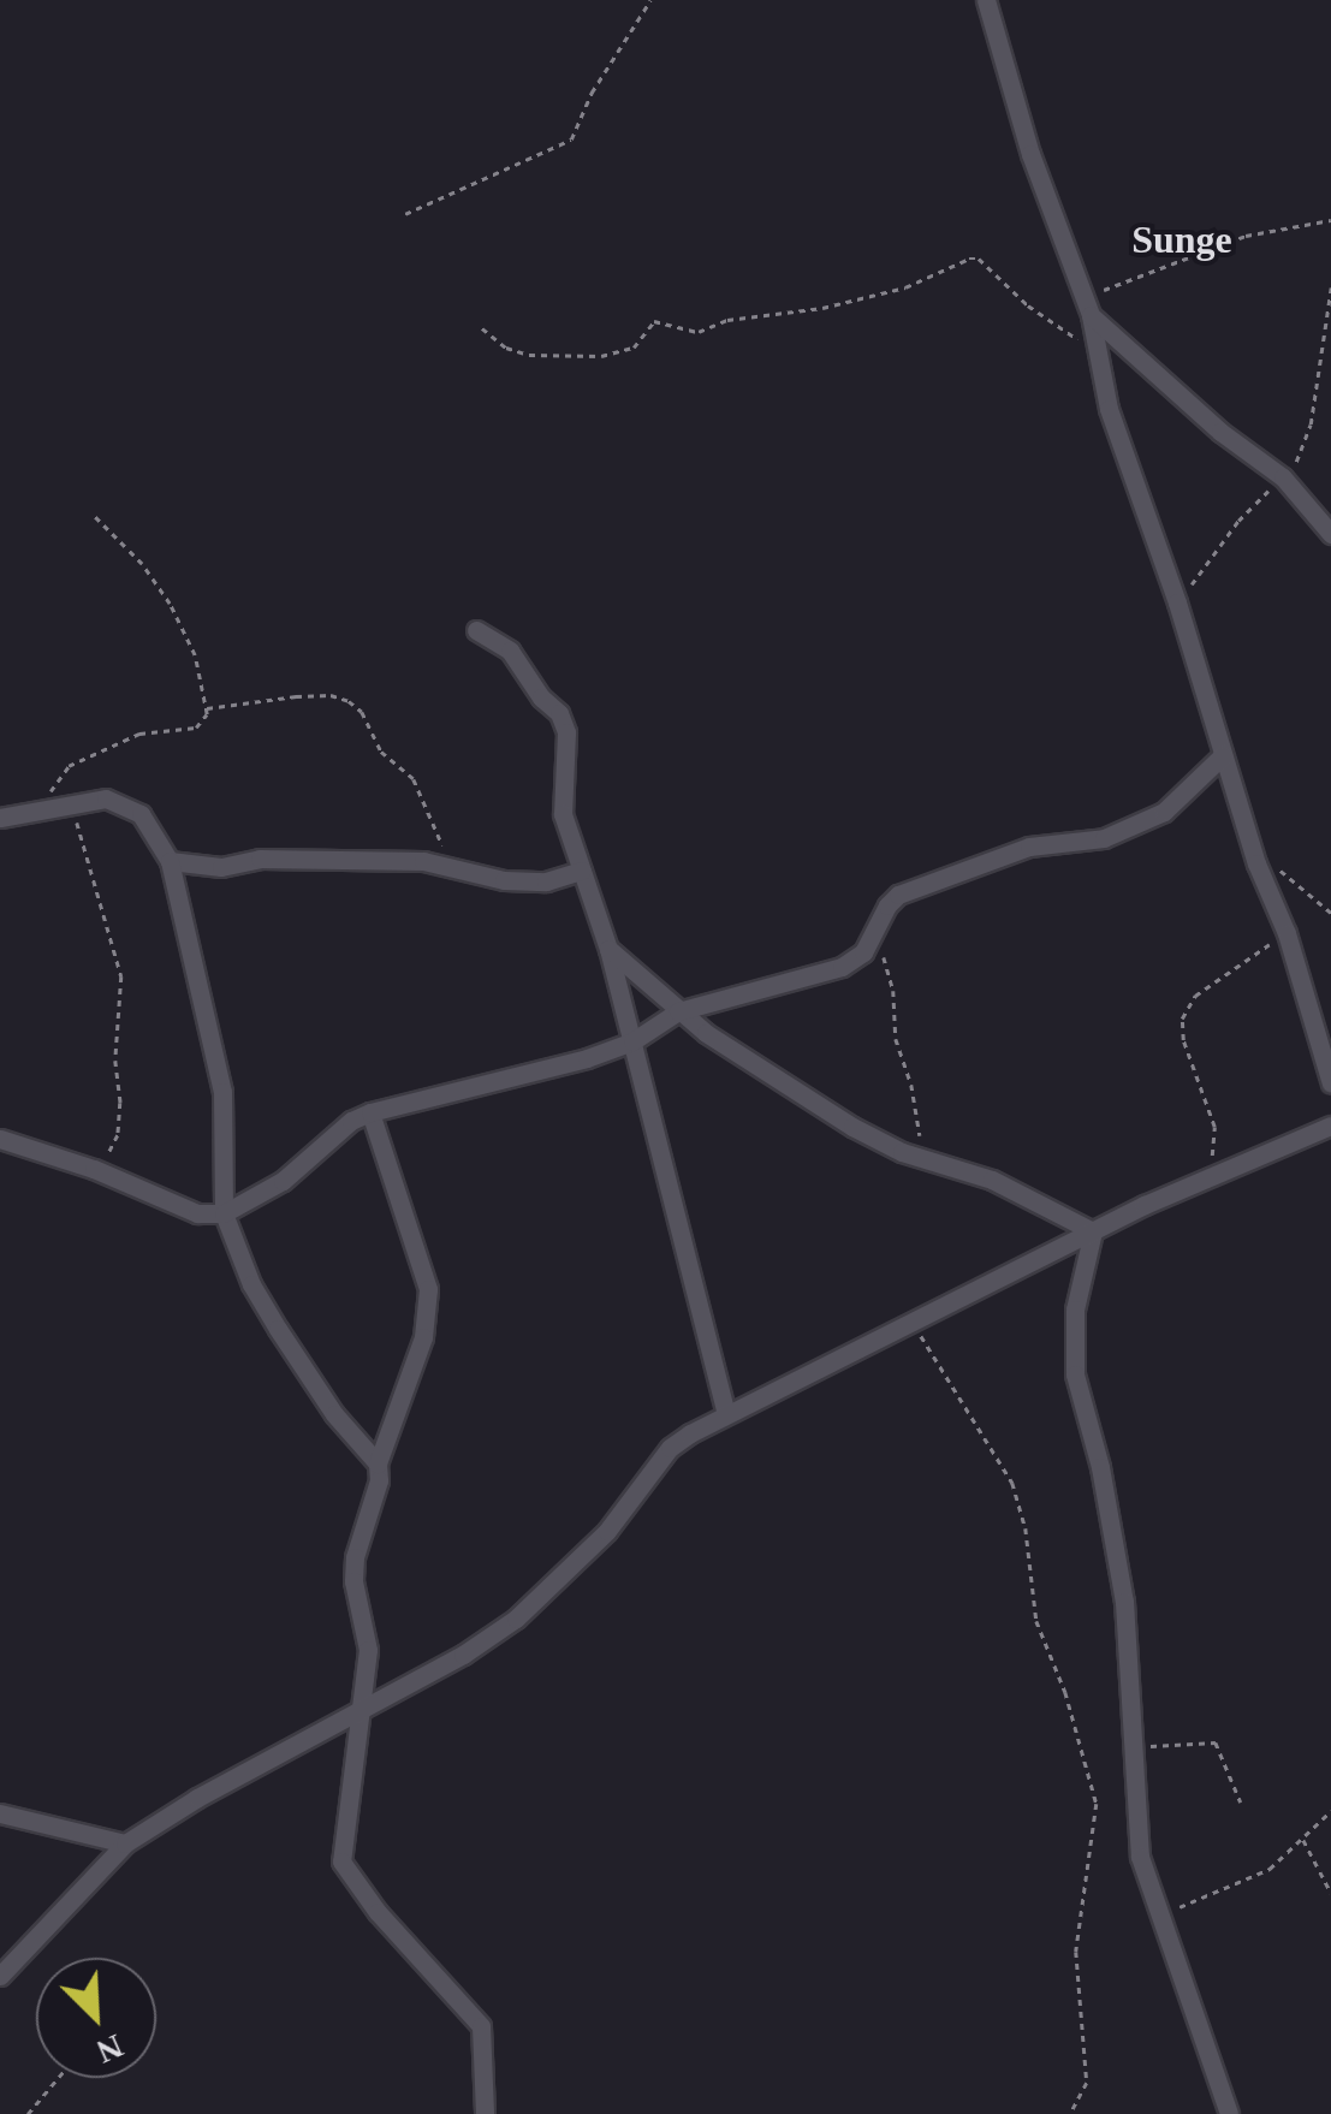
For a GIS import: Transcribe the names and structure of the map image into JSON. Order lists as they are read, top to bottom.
{
  "districts": ["Sunge"],
  "north": "bottom right"
}
